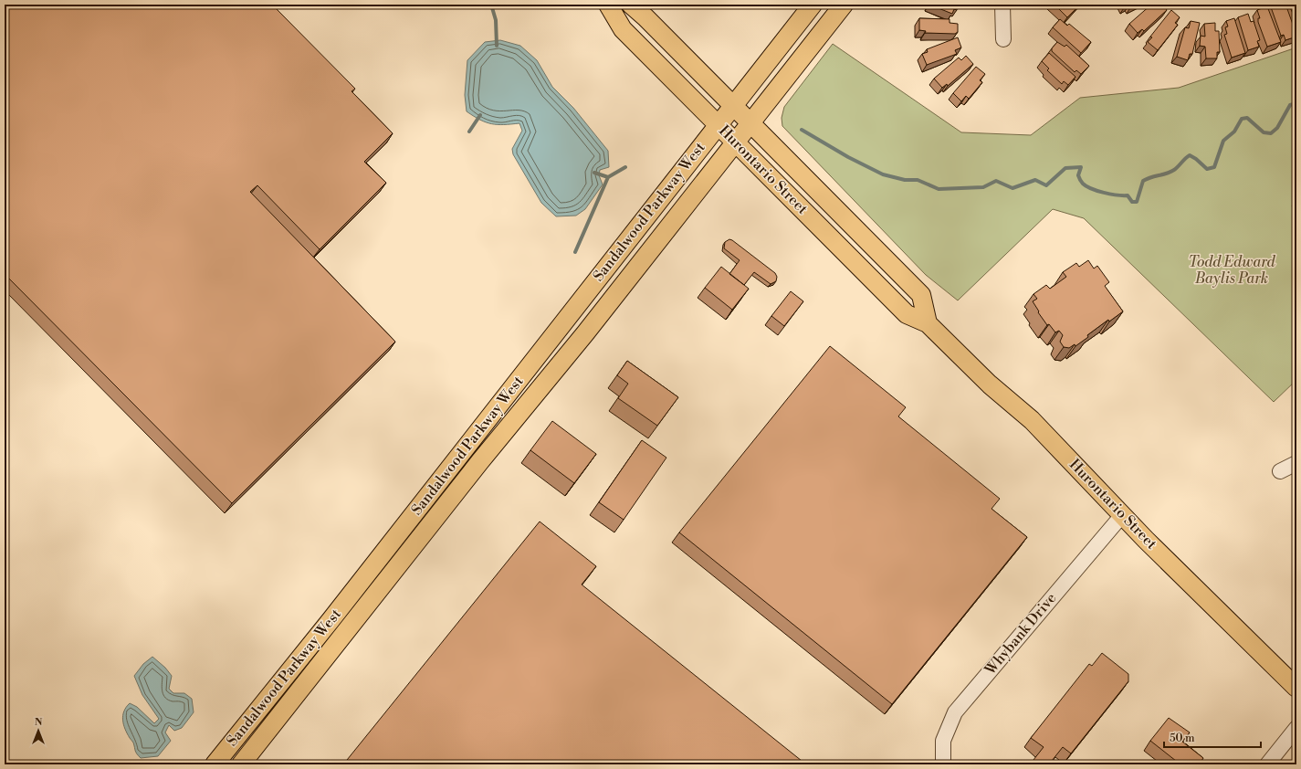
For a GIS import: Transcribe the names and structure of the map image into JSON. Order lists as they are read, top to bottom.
{
  "streets": {
    "main road": ["Hurontario Street", "Sandalwood Parkway West"],
    "street": ["Whybank Drive"]
  },
  "crossings": [
    ["Hurontario Street", "Sandalwood Parkway West"],
    ["Hurontario Street", "Whybank Drive"]
  ],
  "parks": ["Todd Edward Baylis Park"],
  "scale_bar": "50 m",
  "north": "top"
}
